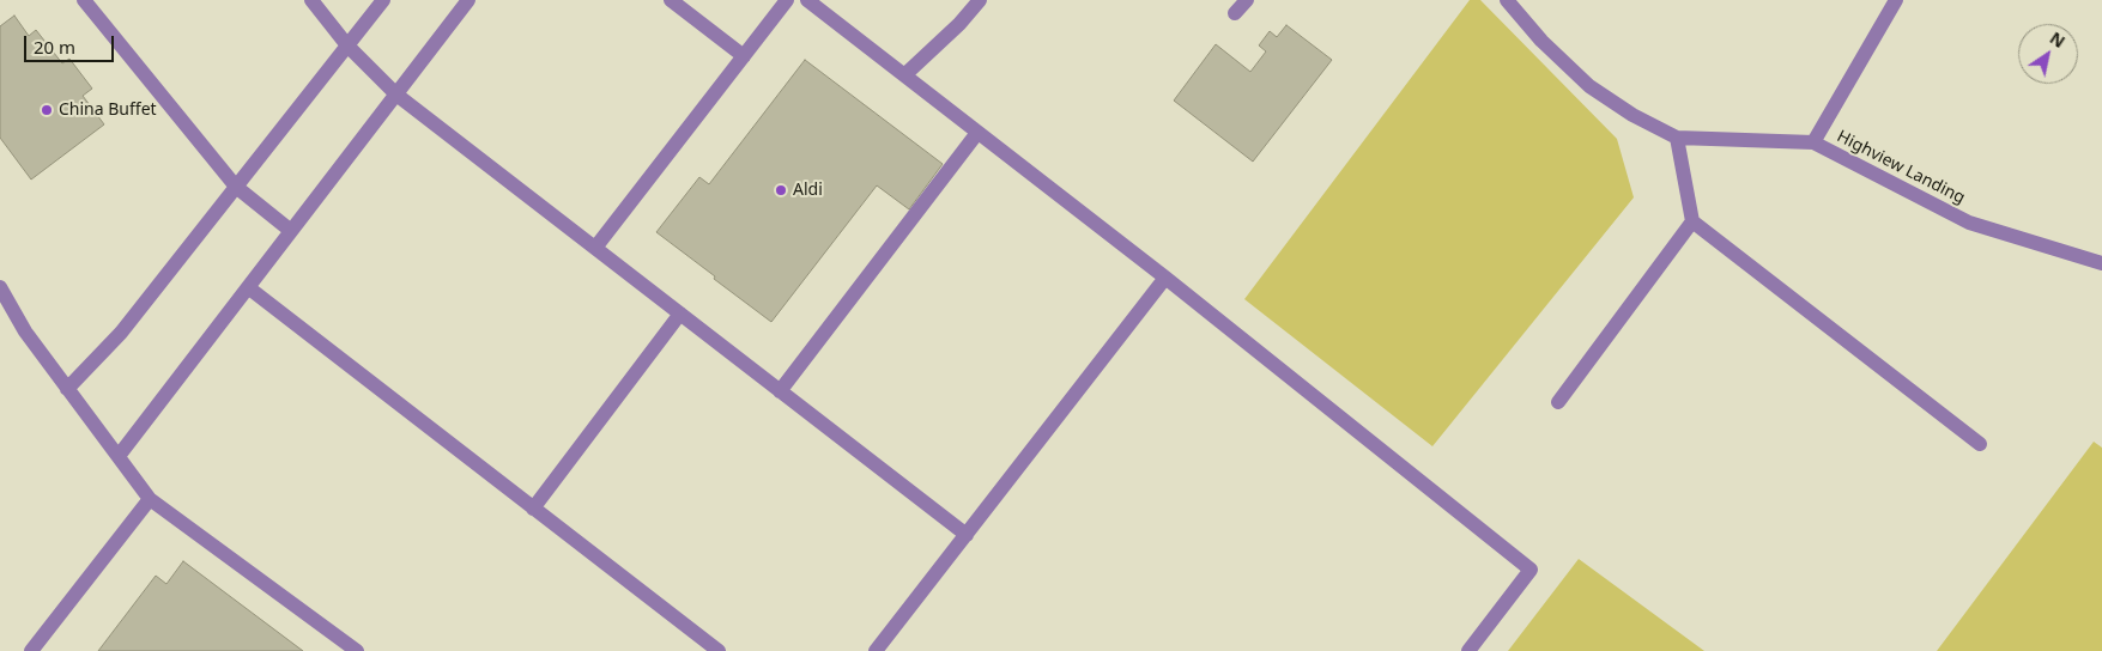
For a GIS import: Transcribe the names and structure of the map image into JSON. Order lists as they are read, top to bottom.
{
  "streets": {
    "street": ["Highview Landing"]
  },
  "places": ["China Buffet", "Aldi"],
  "scale_bar": "20 m",
  "north": "top right"
}
